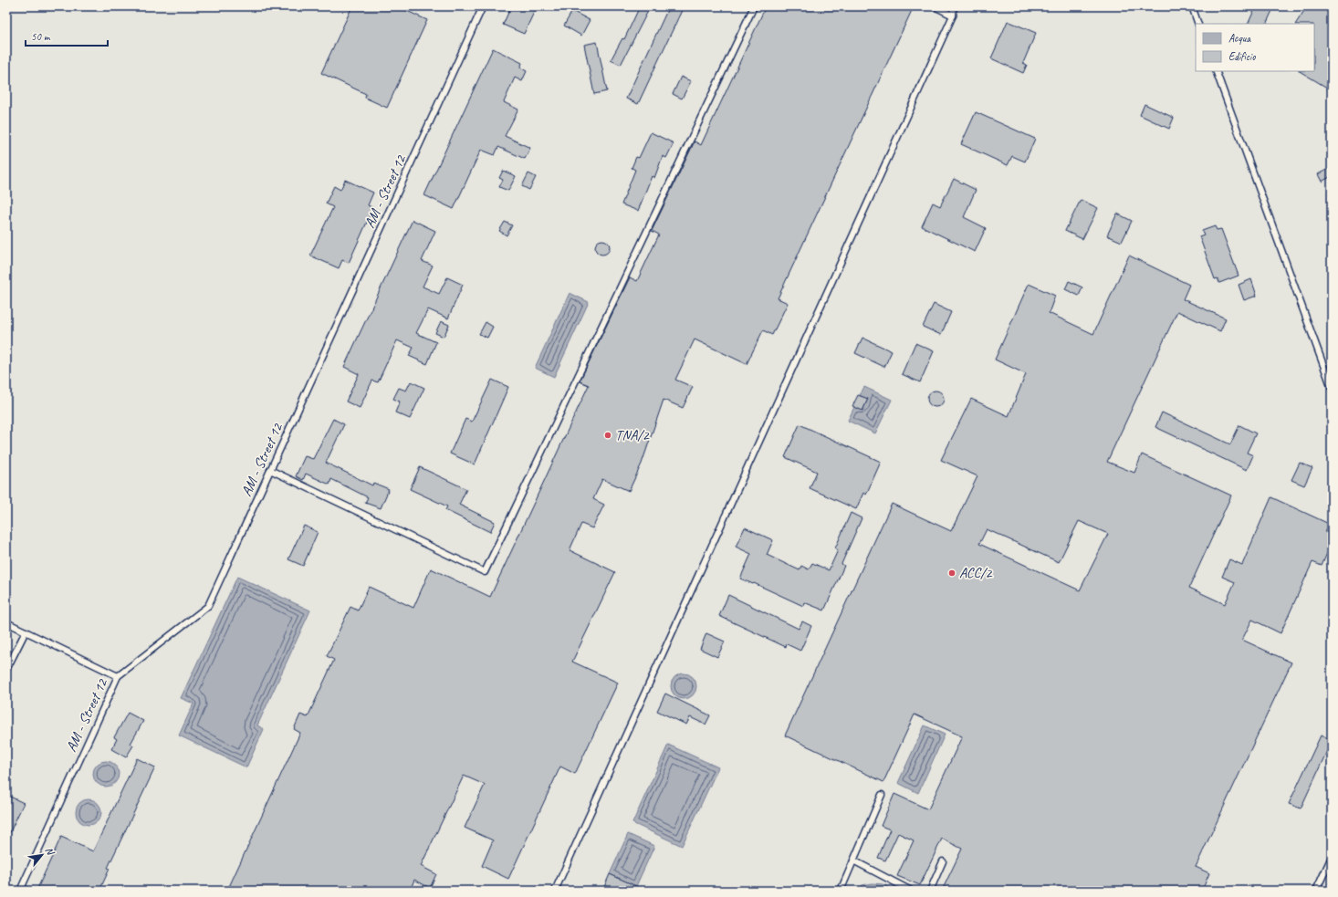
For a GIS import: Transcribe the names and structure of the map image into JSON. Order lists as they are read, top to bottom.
{
  "streets": {
    "lane": ["AM - Street 12"]
  },
  "places": ["TNA/2", "ACC/2"],
  "legend": ["Acqua", "Edificio"],
  "scale_bar": "50 m",
  "north": "top right"
}
